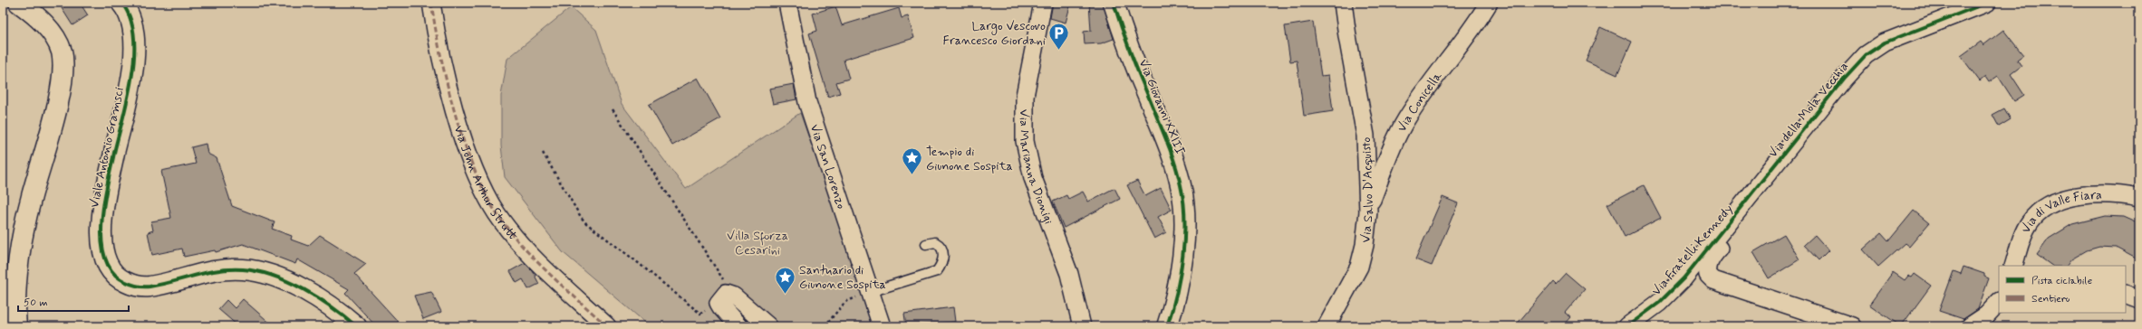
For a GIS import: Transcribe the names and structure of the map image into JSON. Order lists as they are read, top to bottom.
{
  "streets": {
    "street": [
      "Via Conicella",
      "Via Giovanni XXIII",
      "Via della Mola Vecchia",
      "Viale Antonio Gramsci",
      "Via San Lorenzo",
      "Via Marianna Dionigi",
      "Via John Arthur Strutt",
      "Via Salvo D'Acquisto",
      "Via di Valle Fiara",
      "Via Fratelli Kennedy"
    ]
  },
  "crossings": [
    ["Via Conicella", "Via Salvo D'Acquisto"],
    ["Via della Mola Vecchia", "Via Fratelli Kennedy"]
  ],
  "parks": ["Villa Sforza Cesarini"],
  "places": {
    "parking": ["Largo Vescovo Francesco Giordani"],
    "place": ["Tempio di Giunone Sospita", "Santuario di Giunone Sospita"]
  },
  "legend": ["Pista ciclabile", "Sentiero"],
  "scale_bar": "50 m"
}
